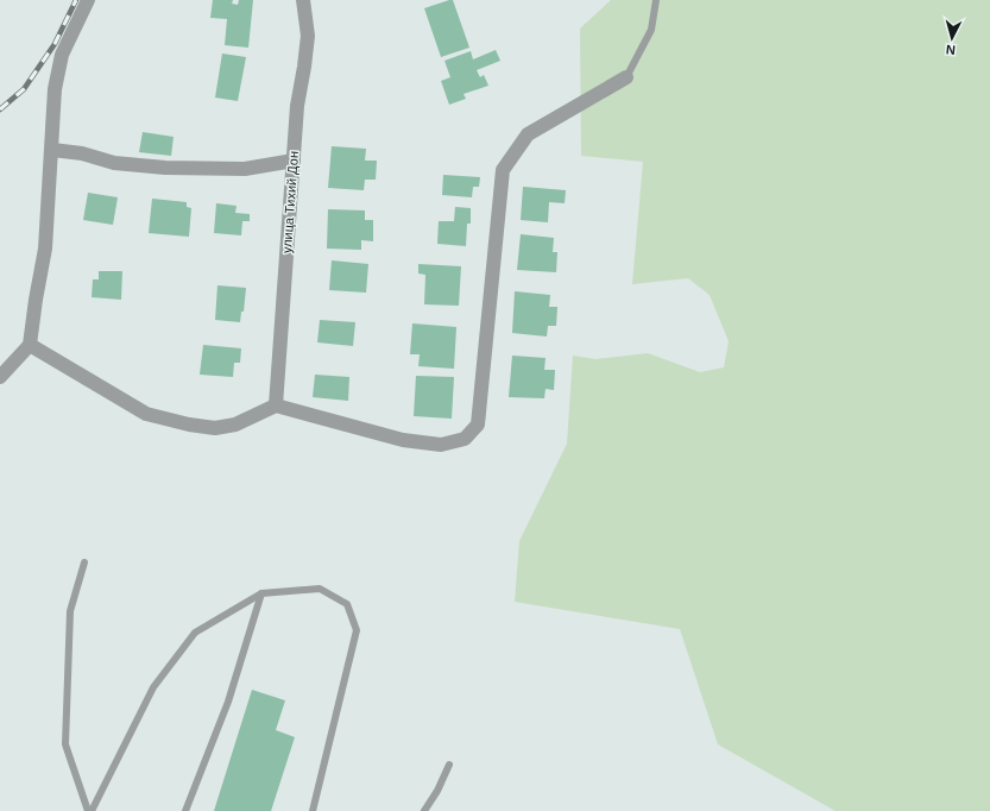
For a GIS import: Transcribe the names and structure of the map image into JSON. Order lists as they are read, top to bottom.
{
  "streets": {
    "street": ["улица Тихий Дон"]
  },
  "north": "bottom"
}
